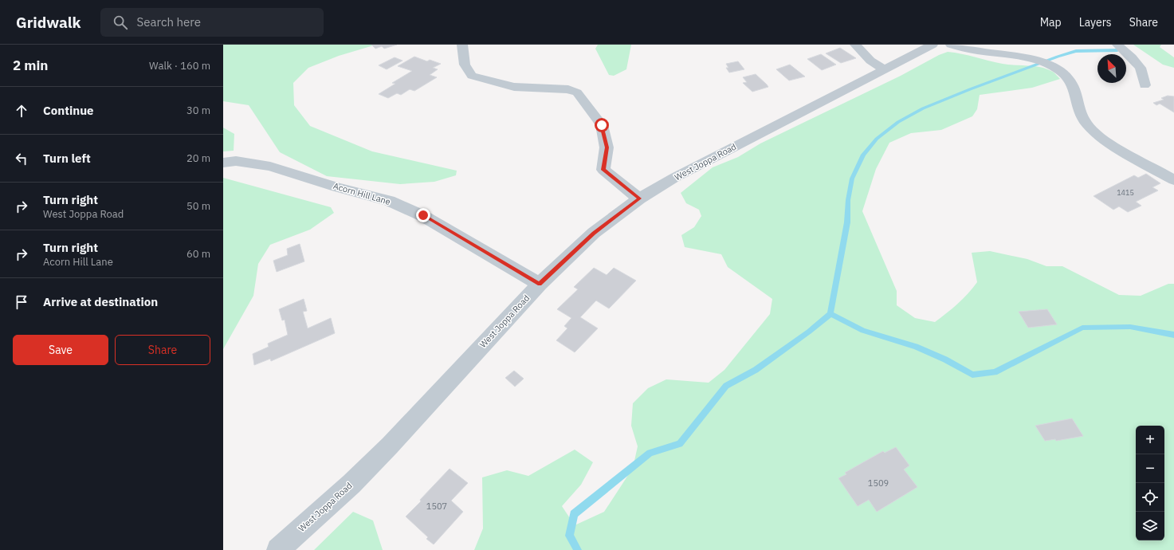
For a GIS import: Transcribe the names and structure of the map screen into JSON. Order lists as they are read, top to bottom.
{
  "streets": {
    "street": ["West Joppa Road", "Acorn Hill Lane"]
  },
  "crossings": [
    ["West Joppa Road", "Acorn Hill Lane"]
  ],
  "house_numbers": ["1415", "1509", "1507"],
  "north": "top left",
  "page": {
    "header": "Gridwalk",
    "search": "Search here",
    "nav": ["Map", "Layers", "Share"],
    "heading": ["2 min", "Walk · 160 m"],
    "list": [
      ["Continue", "30 m"],
      ["Turn left", "20 m"],
      ["Turn right", "West Joppa Road", "50 m"],
      ["Turn right", "Acorn Hill Lane", "60 m"],
      "Arrive at destination"
    ],
    "buttons": ["Save", "Share"],
    "map_buttons": ["+", "−"]
  }
}
